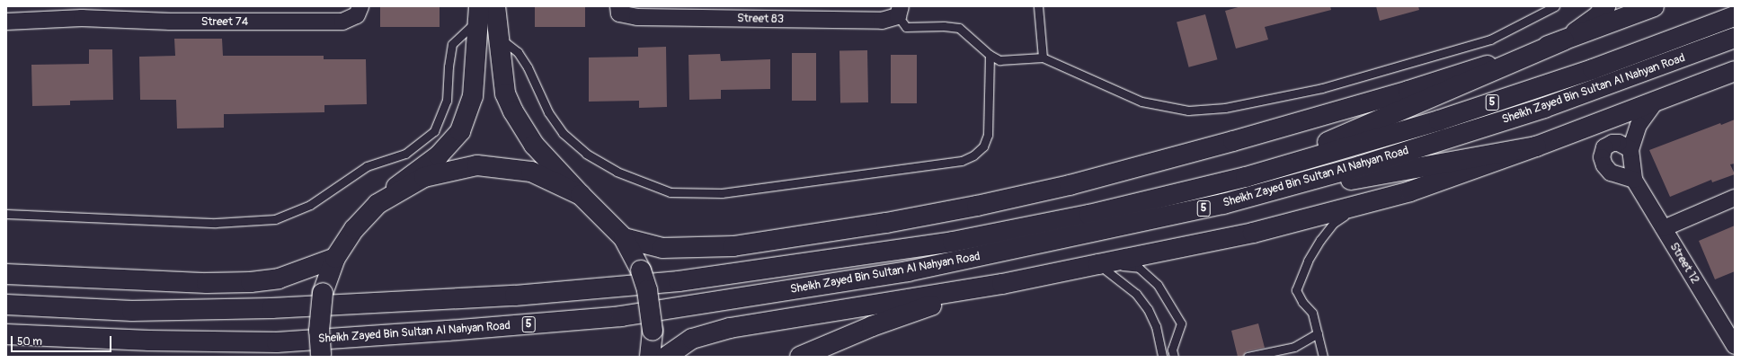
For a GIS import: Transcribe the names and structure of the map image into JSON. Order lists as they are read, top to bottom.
{
  "streets": {
    "main road": ["Sheikh Zayed Bin Sultan Al Nahyan Road", "5"],
    "street": ["Street 83", "Street 74", "Street 12"]
  },
  "scale_bar": "50 m"
}
